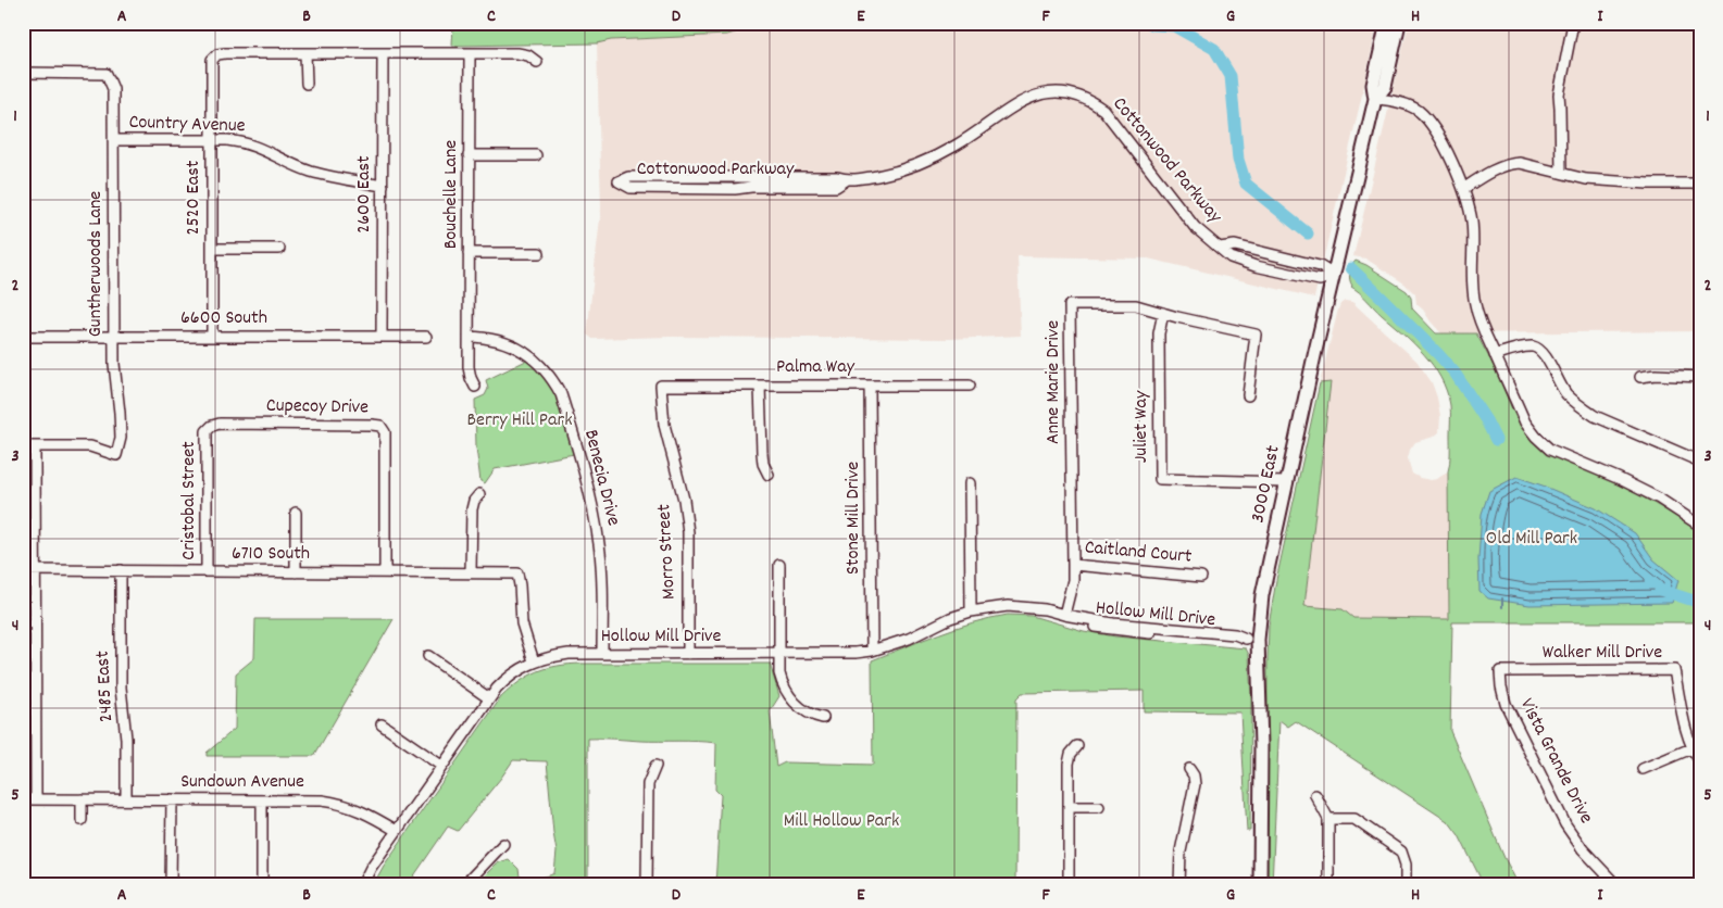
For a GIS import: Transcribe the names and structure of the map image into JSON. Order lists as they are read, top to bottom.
{
  "streets": {
    "main road": ["3000 East"],
    "street": [
      "Country Avenue",
      "Cottonwood Parkway",
      "2600 East",
      "Bouchelle Lane",
      "2520 East",
      "Guntherwoods Lane",
      "6600 South",
      "Palma Way",
      "Anne Marie Drive",
      "Cupecoy Drive",
      "Juliet Way",
      "Benecia Drive",
      "Cristobal Street",
      "Stone Mill Drive",
      "Morro Street",
      "Caitland Court",
      "6710 South",
      "Hollow Mill Drive",
      "Walker Mill Drive",
      "2485 East",
      "Vista Grande Drive",
      "Sundown Avenue"
    ]
  },
  "crossings": [
    ["Country Avenue", "2600 East"],
    ["Country Avenue", "2520 East"],
    ["Country Avenue", "Guntherwoods Lane"],
    ["Cottonwood Parkway", "3000 East"],
    ["2600 East", "6600 South"],
    ["Bouchelle Lane", "Benecia Drive"],
    ["2520 East", "6600 South"],
    ["Guntherwoods Lane", "6600 South"],
    ["Palma Way", "Stone Mill Drive"],
    ["Palma Way", "Morro Street"],
    ["Anne Marie Drive", "Juliet Way"],
    ["Anne Marie Drive", "Caitland Court"],
    ["Anne Marie Drive", "Hollow Mill Drive"],
    ["Cupecoy Drive", "Cristobal Street"],
    ["Cupecoy Drive", "6710 South"],
    ["Juliet Way", "3000 East"],
    ["Benecia Drive", "Hollow Mill Drive"],
    ["3000 East", "Hollow Mill Drive"],
    ["Cristobal Street", "6710 South"],
    ["Stone Mill Drive", "Hollow Mill Drive"],
    ["Morro Street", "Hollow Mill Drive"],
    ["6710 South", "Hollow Mill Drive"],
    ["6710 South", "2485 East"],
    ["Hollow Mill Drive", "Sundown Avenue"],
    ["Walker Mill Drive", "Vista Grande Drive"],
    ["2485 East", "Sundown Avenue"]
  ],
  "parks": ["Berry Hill Park", "Old Mill Park", "Mill Hollow Park"],
  "grid": {
    "columns": [
      "A",
      "B",
      "C",
      "D",
      "E",
      "F",
      "G",
      "H",
      "I"
    ],
    "rows": [
      "1",
      "2",
      "3",
      "4",
      "5"
    ]
  }
}
